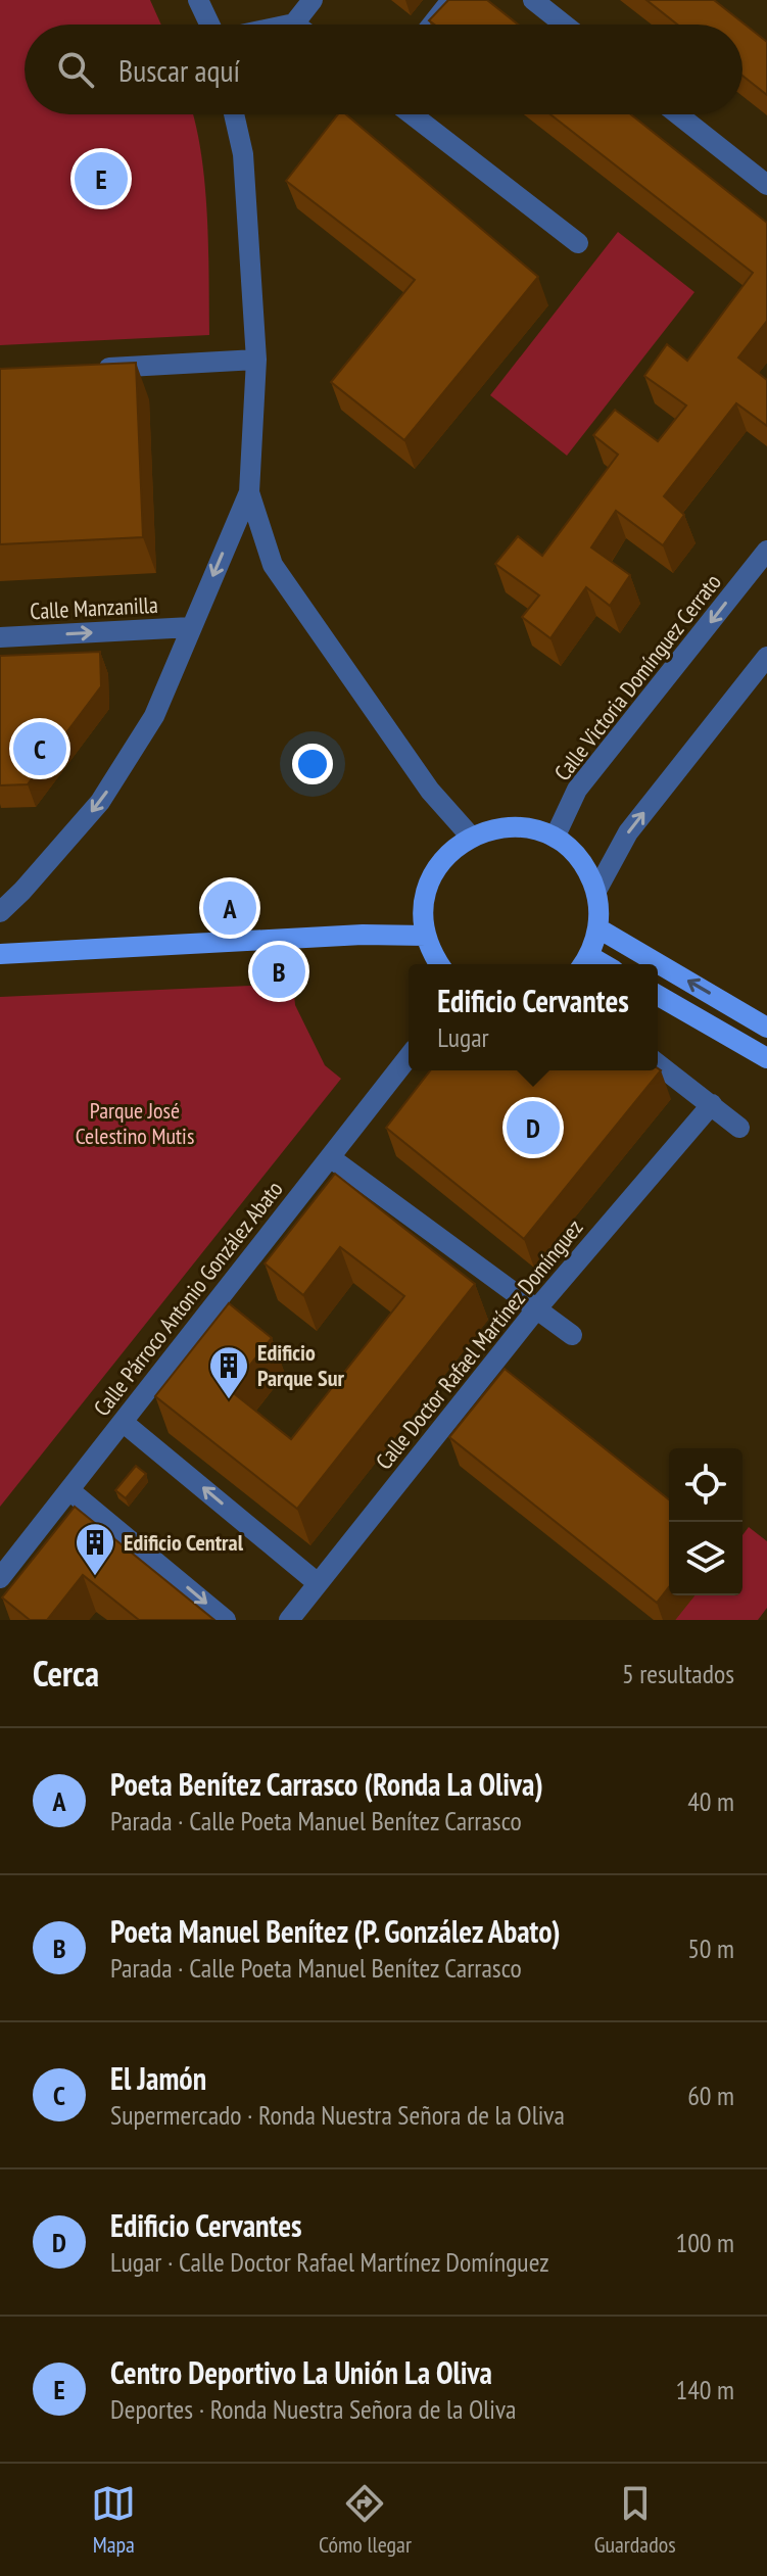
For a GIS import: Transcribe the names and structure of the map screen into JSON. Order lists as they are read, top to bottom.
{
  "streets": {
    "street": [
      "Calle Manzanilla",
      "Calle Victoria Domínguez Cerrato",
      "Calle Párroco Antonio González Abato",
      "Calle Doctor Rafael Martínez Domínguez"
    ]
  },
  "one_way": ["Calle Manzanilla"],
  "parks": ["Parque José Celestino Mutis"],
  "places": {
    "building": ["Edificio Parque Sur", "Edificio Central"]
  },
  "page": {
    "search": "Buscar aquí",
    "pins": [
      "E",
      "C",
      "A",
      "B",
      "D"
    ],
    "popup": ["Edificio Cervantes", "Lugar"],
    "heading": ["Cerca", "5 resultados"],
    "list": [
      {
        "mark": "A",
        "name": "Poeta Benítez Carrasco (Ronda La Oliva)",
        "note": "Parada · Calle Poeta Manuel Benítez Carrasco",
        "value": "40 m"
      },
      {
        "mark": "B",
        "name": "Poeta Manuel Benítez (P. González Abato)",
        "note": "Parada · Calle Poeta Manuel Benítez Carrasco",
        "value": "50 m"
      },
      {
        "mark": "C",
        "name": "El Jamón",
        "note": "Supermercado · Ronda Nuestra Señora de la Oliva",
        "value": "60 m"
      },
      {
        "mark": "D",
        "name": "Edificio Cervantes",
        "note": "Lugar · Calle Doctor Rafael Martínez Domínguez",
        "value": "100 m"
      },
      {
        "mark": "E",
        "name": "Centro Deportivo La Unión La Oliva",
        "note": "Deportes · Ronda Nuestra Señora de la Oliva",
        "value": "140 m"
      }
    ],
    "nav": ["Mapa", "Cómo llegar", "Guardados"]
  }
}
